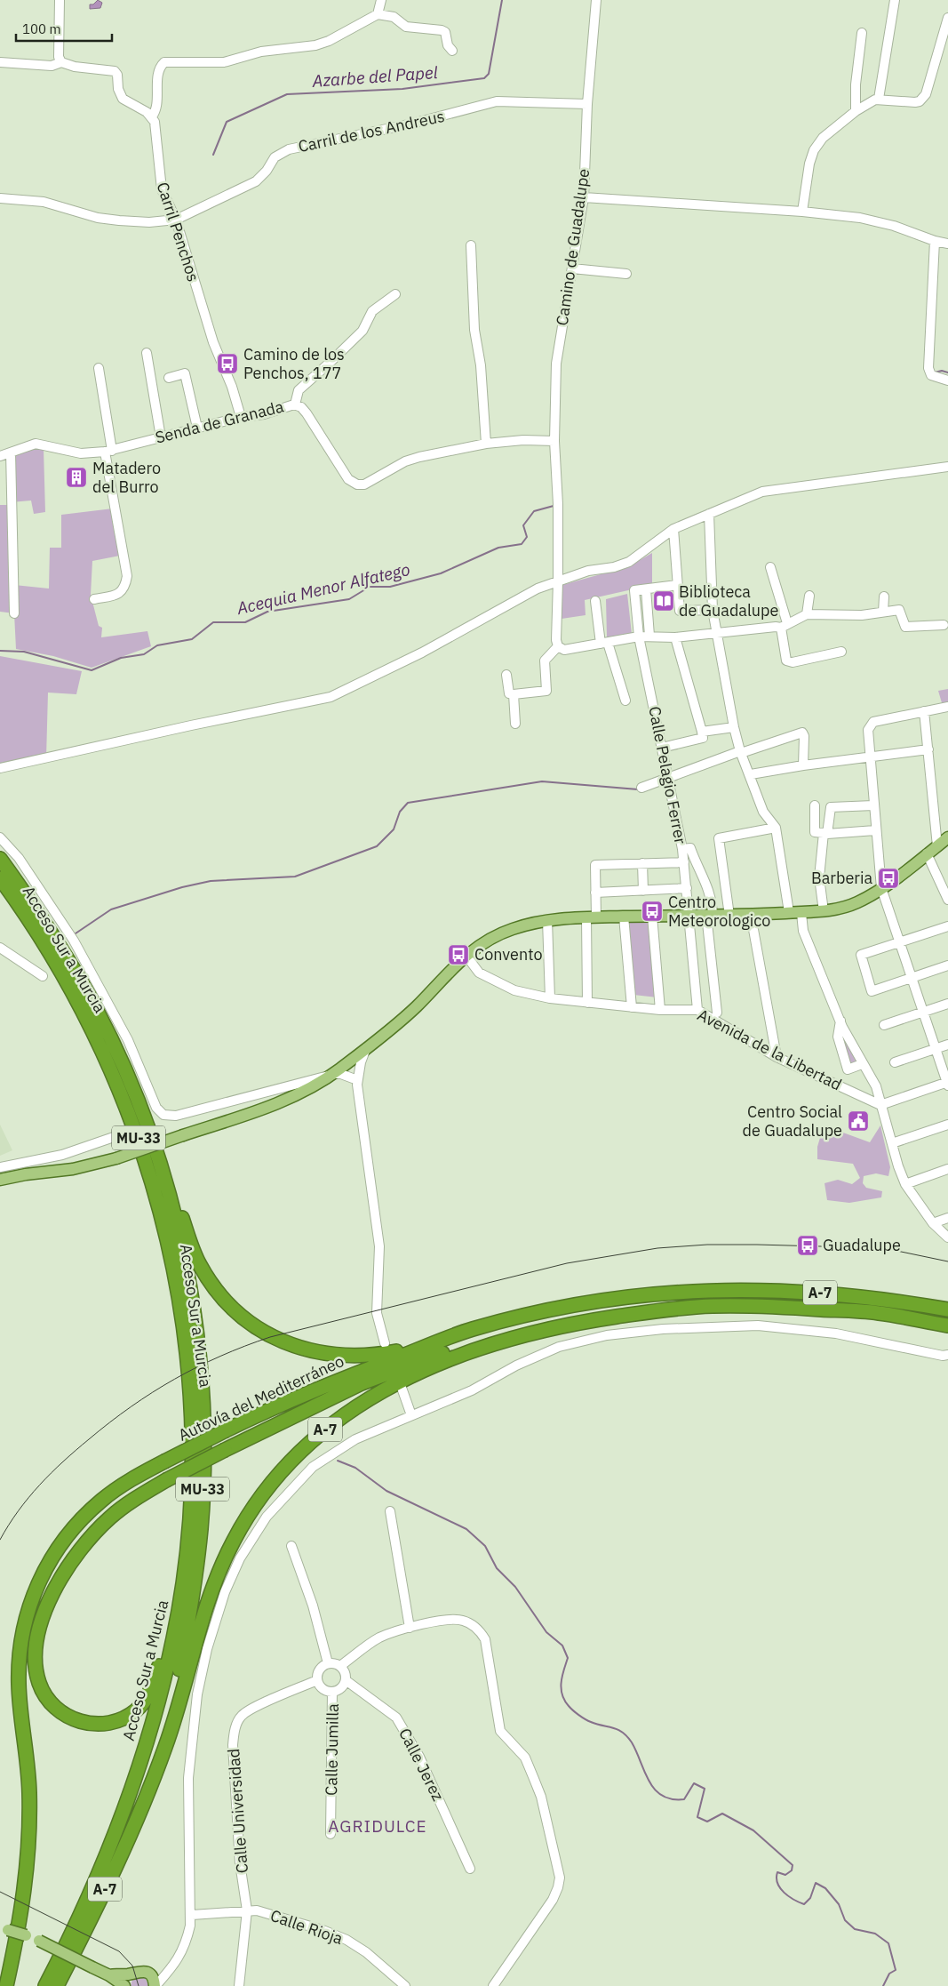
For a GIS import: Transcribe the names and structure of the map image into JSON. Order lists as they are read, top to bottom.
{
  "streets": {
    "highway": [
      "Acceso Sur a Murcia",
      "MU-33",
      "A-7",
      "Autovía del Mediterráneo"
    ],
    "street": [
      "Carril de los Andreus",
      "Carril Penchos",
      "Camino de Guadalupe",
      "Senda de Granada",
      "Calle Pelagio Ferrer",
      "Avenida de la Libertad",
      "Calle Jumilla",
      "Calle Jerez",
      "Calle Universidad",
      "Calle Rioja"
    ]
  },
  "crossings": [
    ["Carril de los Andreus", "Carril Penchos"],
    ["Carril de los Andreus", "Camino de Guadalupe"],
    ["Carril Penchos", "Senda de Granada"],
    ["Camino de Guadalupe", "Senda de Granada"],
    ["Calle Pelagio Ferrer", "Avenida de la Libertad"],
    ["Acceso Sur a Murcia", "A-7"],
    ["Calle Jumilla", "Calle Jerez"],
    ["Calle Jumilla", "Calle Universidad"],
    ["Calle Jerez", "Calle Universidad"],
    ["Calle Universidad", "Calle Rioja"]
  ],
  "districts": ["AGRIDULCE"],
  "water": ["Azarbe del Papel", "Acequia Menor Alfatego"],
  "places": {
    "bus stop": [
      "Camino de los Penchos, 177",
      "Barberia",
      "Centro Meteorologico",
      "Convento",
      "Guadalupe"
    ],
    "building": ["Matadero del Burro"],
    "library": ["Biblioteca de Guadalupe"],
    "public building": ["Centro Social de Guadalupe"]
  },
  "scale_bar": "100 m"
}
